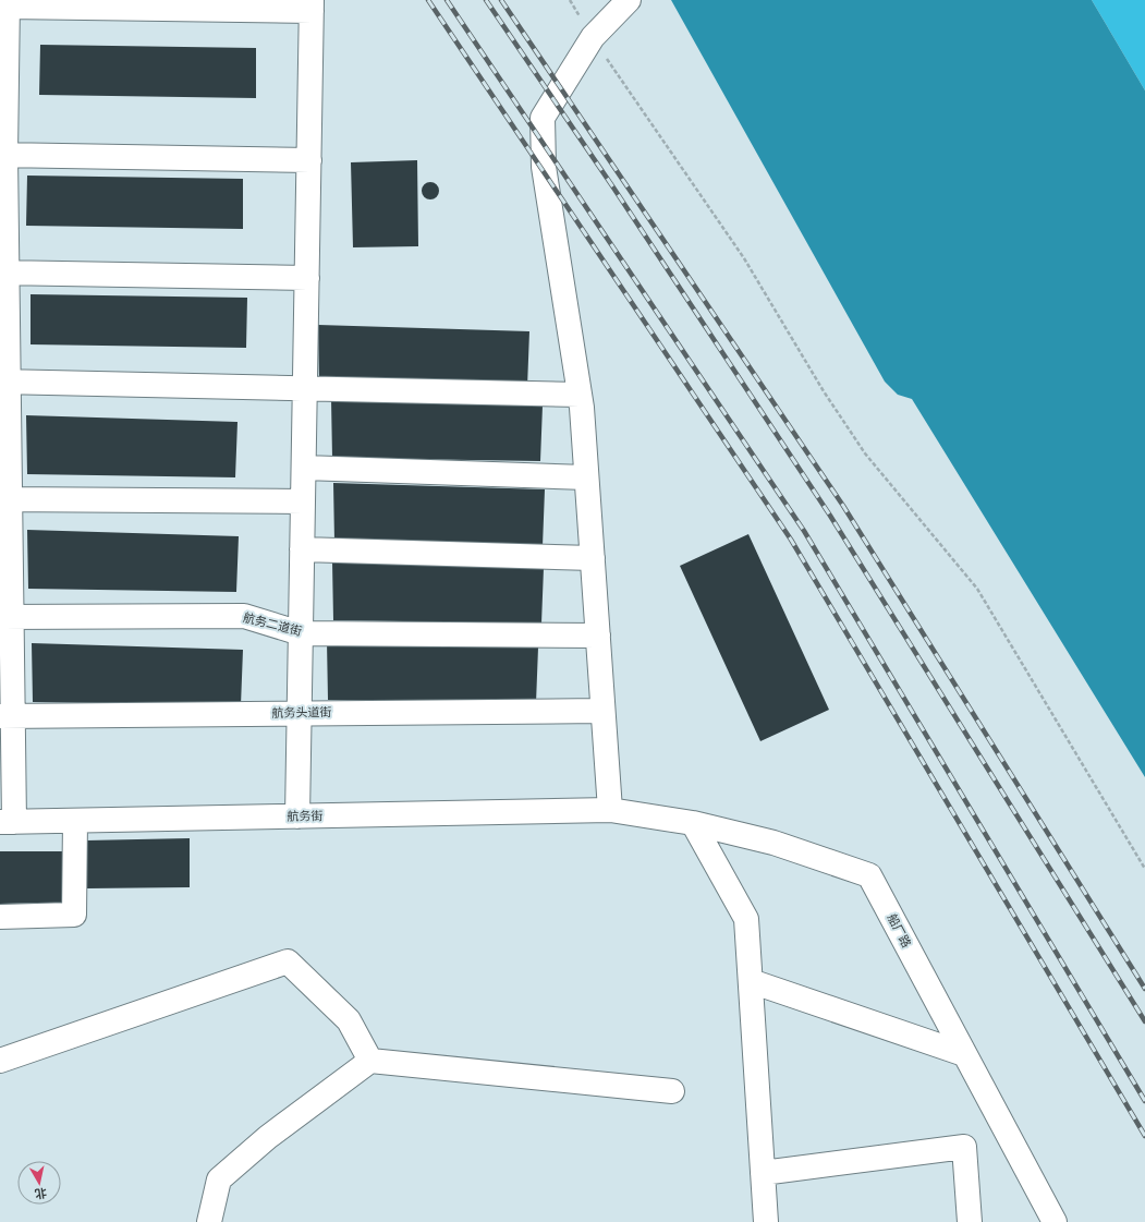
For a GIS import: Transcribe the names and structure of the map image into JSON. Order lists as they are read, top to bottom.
{
  "streets": {
    "street": [
      "航务二道街",
      "航务头道街",
      "航务街",
      "船厂路"
    ]
  },
  "crossings": [
    ["航务街", "船厂路"]
  ],
  "north": "bottom"
}
